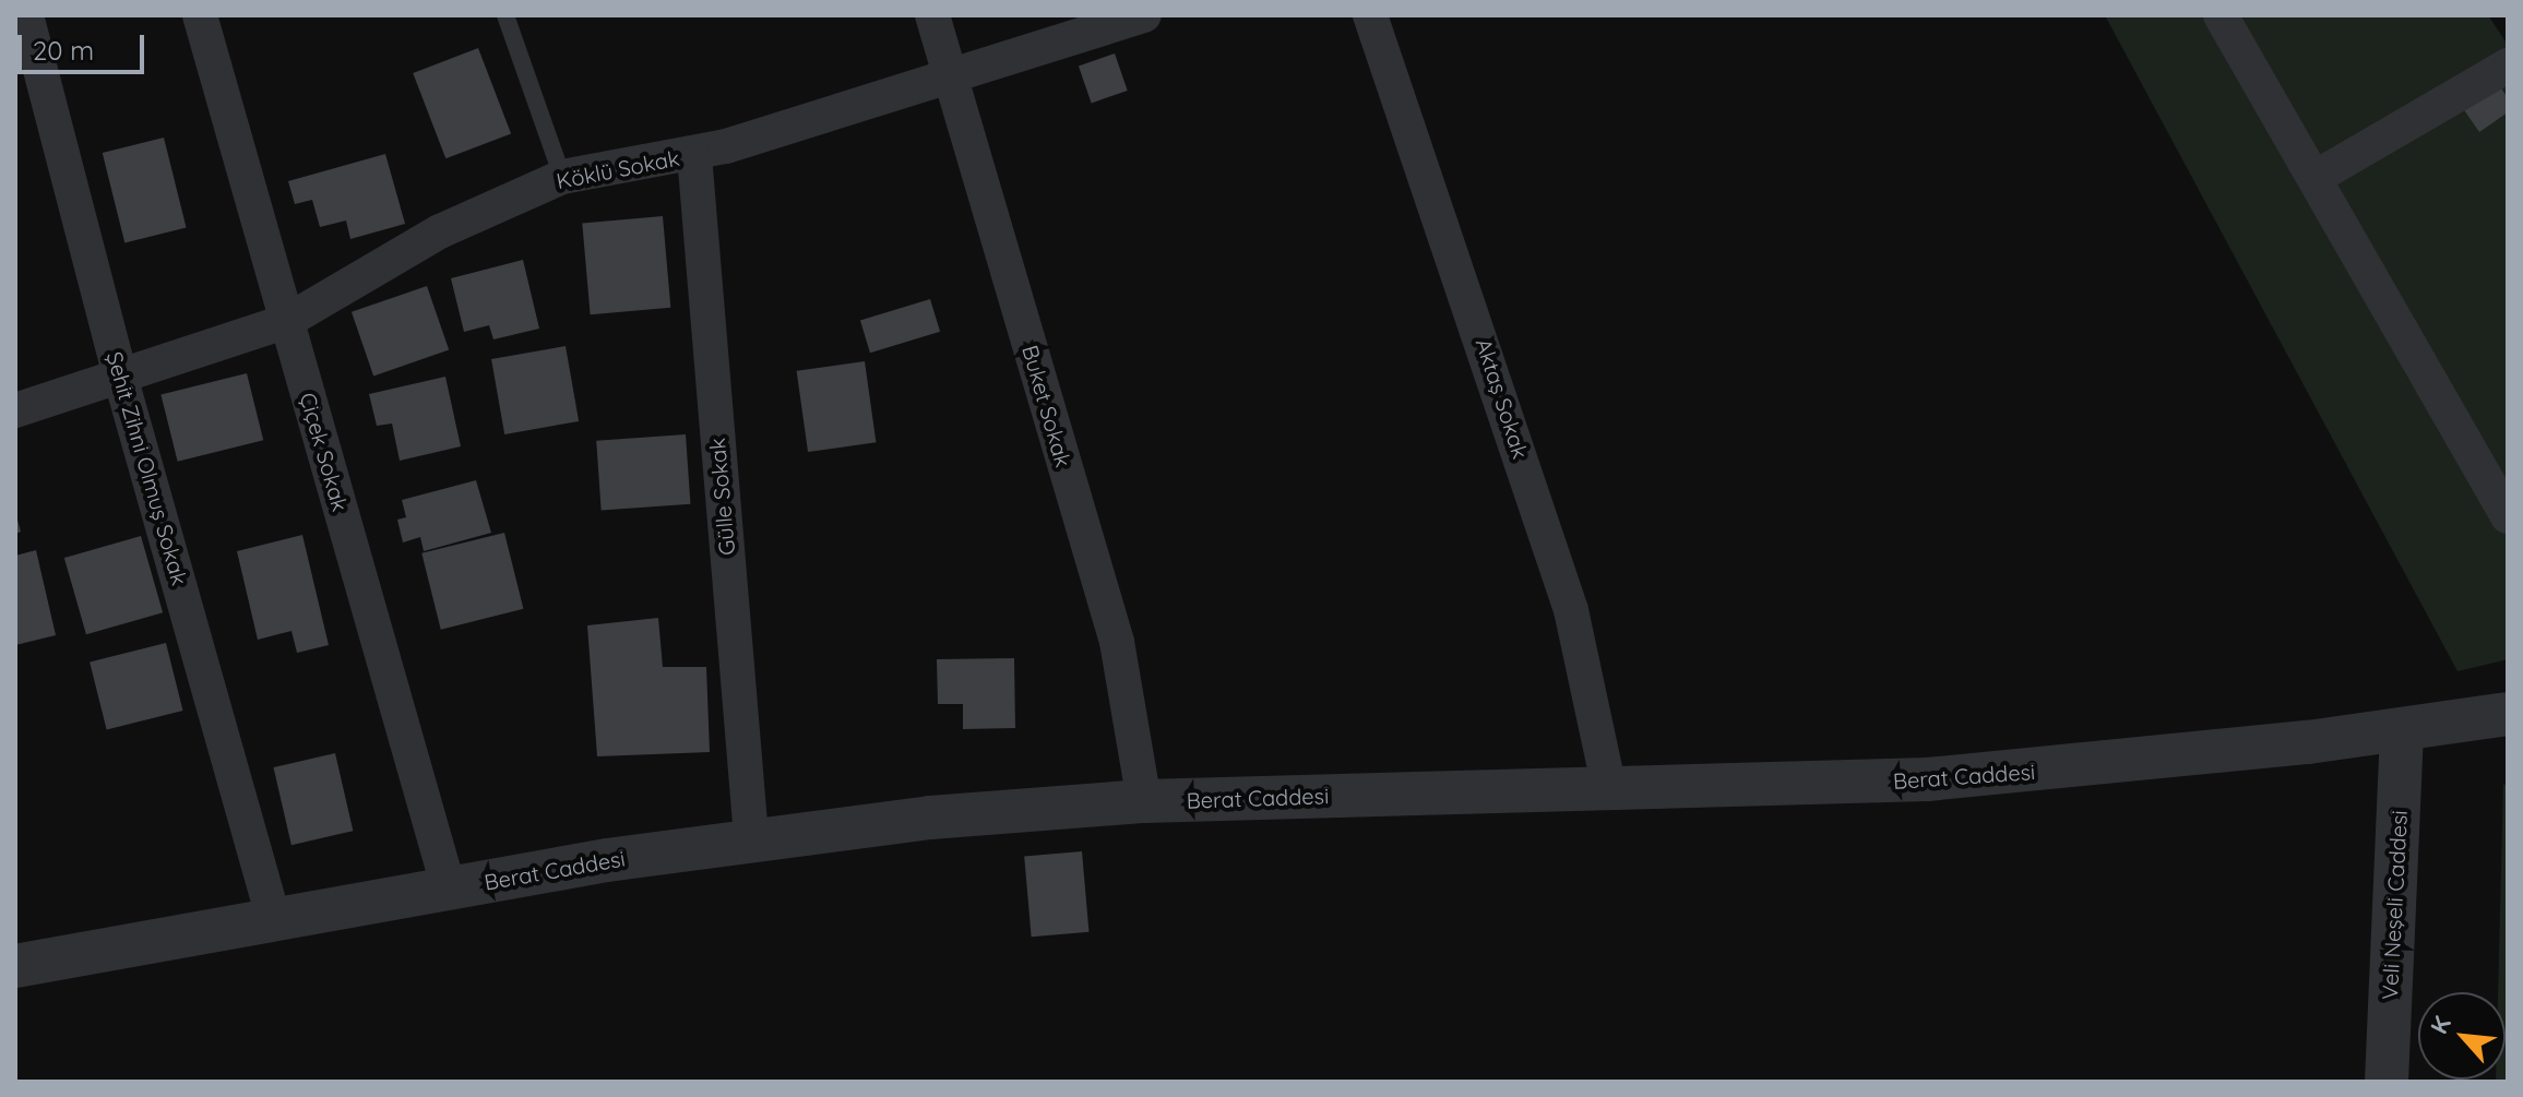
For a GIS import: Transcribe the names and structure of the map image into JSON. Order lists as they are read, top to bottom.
{
  "streets": {
    "street": [
      "Köklü Sokak",
      "Aktaş Sokak",
      "Buket Sokak",
      "Çiçek Sokak",
      "Şehit Zihni Olmuş Sokak",
      "Gülle Sokak",
      "Berat Caddesi",
      "Veli Neşeli Caddesi"
    ]
  },
  "crossings": [
    ["Köklü Sokak", "Buket Sokak"],
    ["Köklü Sokak", "Çiçek Sokak"],
    ["Köklü Sokak", "Şehit Zihni Olmuş Sokak"],
    ["Köklü Sokak", "Gülle Sokak"],
    ["Aktaş Sokak", "Berat Caddesi"],
    ["Buket Sokak", "Berat Caddesi"],
    ["Çiçek Sokak", "Berat Caddesi"],
    ["Şehit Zihni Olmuş Sokak", "Berat Caddesi"],
    ["Gülle Sokak", "Berat Caddesi"],
    ["Berat Caddesi", "Veli Neşeli Caddesi"]
  ],
  "scale_bar": "20 m",
  "north": "top left"
}
